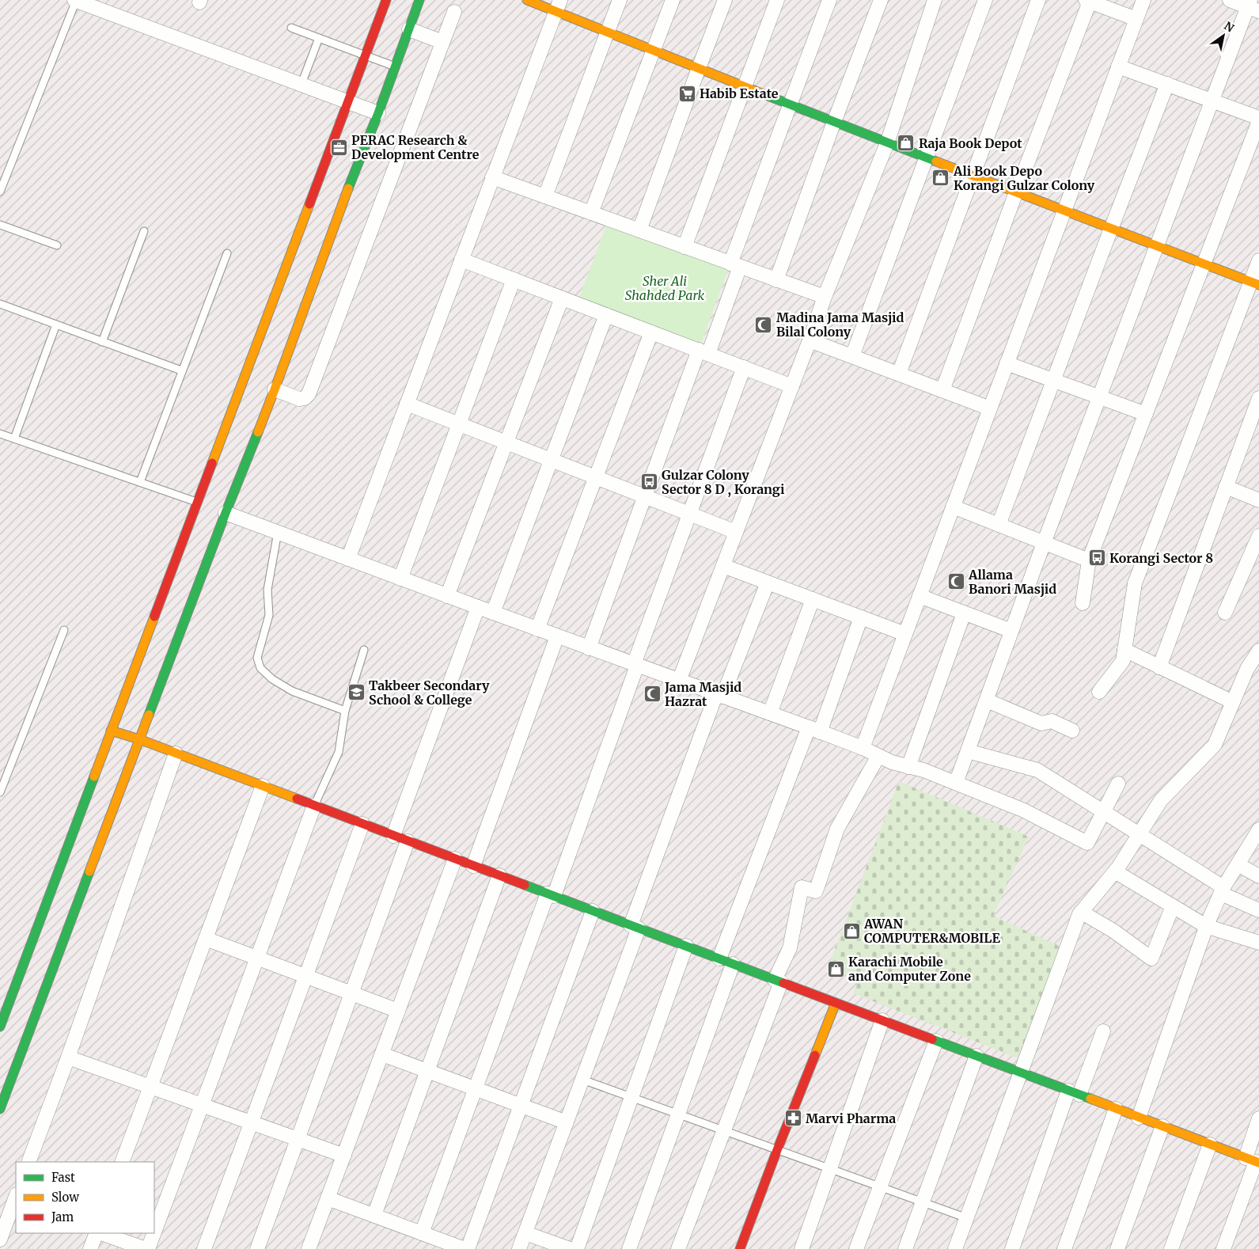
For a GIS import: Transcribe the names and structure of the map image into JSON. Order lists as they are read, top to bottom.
{
  "parks": ["Sher Ali Shahded Park"],
  "places": {
    "supermarket": ["Habib Estate"],
    "shop": [
      "Raja Book Depot",
      "Ali Book Depo Korangi Gulzar Colony",
      "AWAN COMPUTER&MOBILE",
      "Karachi Mobile and Computer Zone"
    ],
    "office": ["PERAC Research & Development Centre"],
    "mosque": ["Madina Jama Masjid Bilal Colony", "Allama Banori Masjid", "Jama Masjid Hazrat"],
    "bus stop": ["Gulzar Colony Sector 8 D , Korangi", "Korangi Sector 8"],
    "school or university": ["Takbeer Secondary School & College"],
    "pharmacy": ["Marvi Pharma"]
  },
  "legend": ["Fast", "Slow", "Jam"],
  "north": "top right"
}
